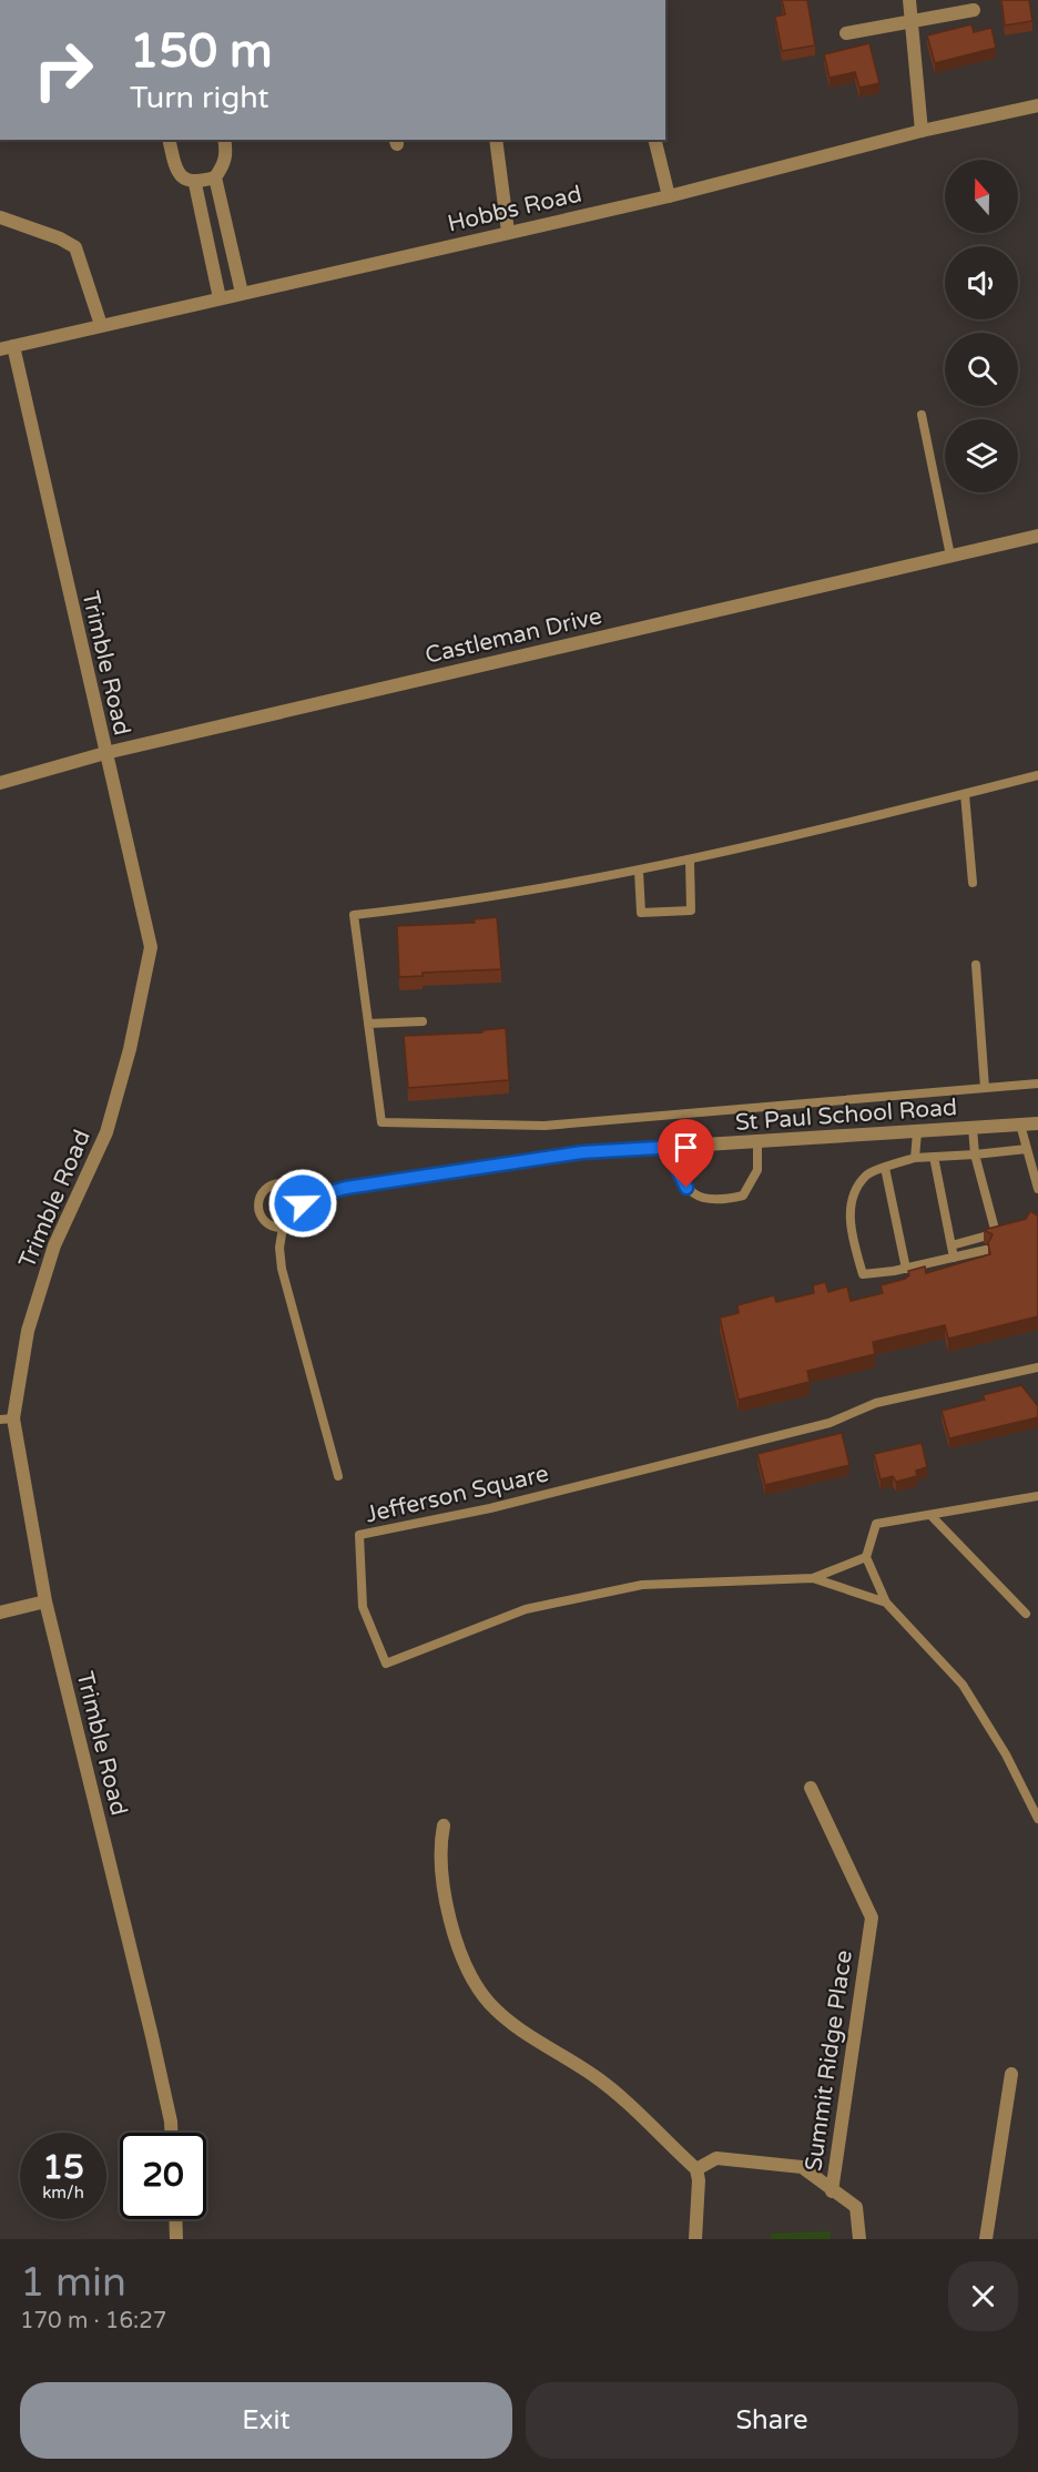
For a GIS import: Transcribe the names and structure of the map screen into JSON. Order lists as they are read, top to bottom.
{
  "streets": {
    "street": [
      "Hobbs Road",
      "Castleman Drive",
      "Trimble Road",
      "St Paul School Road",
      "Summit Ridge Place"
    ],
    "lane": ["Jefferson Square"]
  },
  "crossings": [
    ["Hobbs Road", "Trimble Road"],
    ["Castleman Drive", "Trimble Road"]
  ],
  "north": "top",
  "page": {
    "turn": ["150 m", "Turn right"],
    "speed": "15 km/h",
    "limit": "20",
    "heading": ["1 min", "170 m · 16:27"],
    "buttons": ["Exit", "Share"]
  }
}
